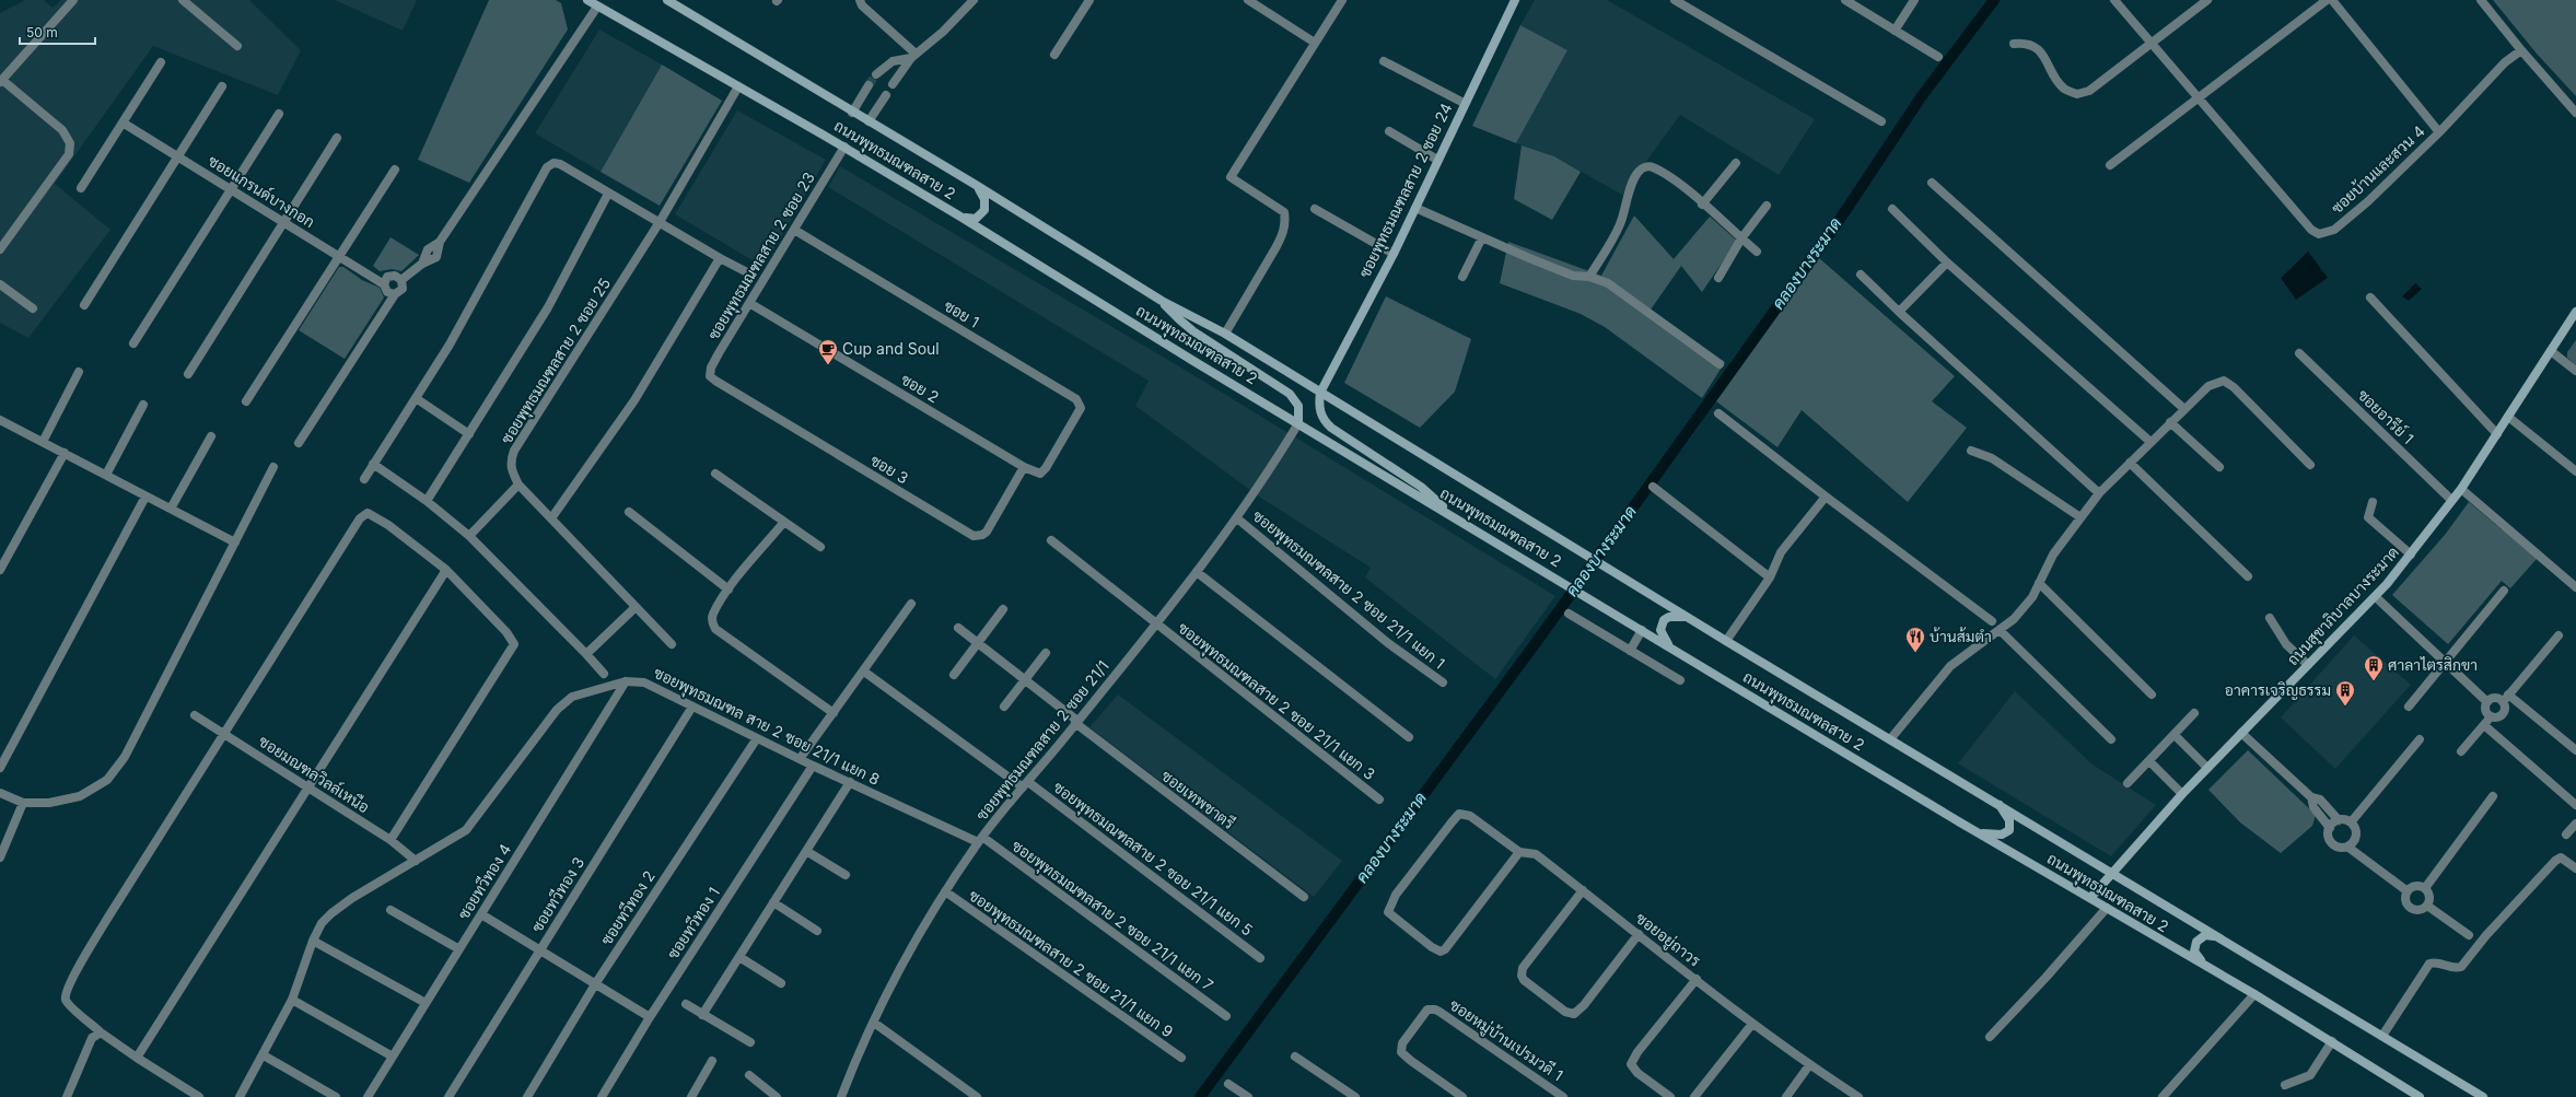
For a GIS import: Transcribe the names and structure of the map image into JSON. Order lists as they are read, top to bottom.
{
  "streets": {
    "main road": ["ถนนพุทธมณฑลสาย 2", "ซอยพุทธมณฑลสาย 2 ซอย 24", "ถนนสุขาภิบาลบางระมาด"],
    "street": [
      "ซอยบ้านและสวน 4",
      "ซอยแกรนด์บางกอก",
      "ซอยพุทธมณฑลสาย 2 ซอย 23",
      "ซอย 1",
      "ซอยพุทธมณฑลสาย 2 ซอย 25",
      "ซอย 2",
      "ซอยอารีย์ 1",
      "ซอย 3",
      "ซอยพุทธมณฑลสาย 2 ซอย 21/1 แยก 1",
      "ซอยพุทธมณฑลสาย 2 ซอย 21/1 แยก 3",
      "ซอยพุทธมณฑล สาย 2 ซอย 21/1 แยก 8",
      "ซอยพุทธมณฑลสาย 2 ซอย 21/1",
      "ซอยมณฑลวิลล์เหนือ",
      "ซอยเทพชาตรี",
      "ซอยพุทธมณฑลสาย 2 ซอย 21/1 แยก 5",
      "ซอยทวีทอง 4",
      "ซอยทวีทอง 3",
      "ซอยทวีทอง 2",
      "ซอยพุทธมณฑลสาย 2 ซอย 21/1 แยก 7",
      "ซอยทวีทอง 1",
      "ซอยอยู่ถาวร",
      "ซอยพุทธมณฑลสาย 2 ซอย 21/1 แยก 9",
      "ซอยหมู่บ้านเปรมวดี 1"
    ]
  },
  "crossings": [
    ["ถนนพุทธมณฑลสาย 2", "ซอยพุทธมณฑลสาย 2 ซอย 24"],
    ["ถนนพุทธมณฑลสาย 2", "ซอยพุทธมณฑลสาย 2 ซอย 23"],
    ["ถนนพุทธมณฑลสาย 2", "ซอยพุทธมณฑลสาย 2 ซอย 25"],
    ["ถนนพุทธมณฑลสาย 2", "ถนนสุขาภิบาลบางระมาด"],
    ["ถนนพุทธมณฑลสาย 2", "ซอยพุทธมณฑลสาย 2 ซอย 21/1"],
    ["ซอยพุทธมณฑลสาย 2 ซอย 23", "ซอย 1"],
    ["ซอยพุทธมณฑลสาย 2 ซอย 23", "ซอย 2"],
    ["ซอยพุทธมณฑลสาย 2 ซอย 23", "ซอย 3"],
    ["ซอย 1", "ซอย 2"],
    ["ซอย 2", "ซอย 3"],
    ["ซอยอารีย์ 1", "ถนนสุขาภิบาลบางระมาด"],
    ["ซอยพุทธมณฑลสาย 2 ซอย 21/1 แยก 1", "ซอยพุทธมณฑลสาย 2 ซอย 21/1"],
    ["ซอยพุทธมณฑลสาย 2 ซอย 21/1 แยก 3", "ซอยพุทธมณฑลสาย 2 ซอย 21/1"],
    ["ซอยพุทธมณฑล สาย 2 ซอย 21/1 แยก 8", "ซอยพุทธมณฑลสาย 2 ซอย 21/1"],
    ["ซอยพุทธมณฑล สาย 2 ซอย 21/1 แยก 8", "ซอยมณฑลวิลล์เหนือ"],
    ["ซอยพุทธมณฑล สาย 2 ซอย 21/1 แยก 8", "ซอยทวีทอง 4"],
    ["ซอยพุทธมณฑล สาย 2 ซอย 21/1 แยก 8", "ซอยทวีทอง 3"],
    ["ซอยพุทธมณฑล สาย 2 ซอย 21/1 แยก 8", "ซอยทวีทอง 2"],
    ["ซอยพุทธมณฑล สาย 2 ซอย 21/1 แยก 8", "ซอยพุทธมณฑลสาย 2 ซอย 21/1 แยก 7"],
    ["ซอยพุทธมณฑล สาย 2 ซอย 21/1 แยก 8", "ซอยทวีทอง 1"],
    ["ซอยพุทธมณฑลสาย 2 ซอย 21/1", "ซอยเทพชาตรี"],
    ["ซอยพุทธมณฑลสาย 2 ซอย 21/1", "ซอยพุทธมณฑลสาย 2 ซอย 21/1 แยก 5"],
    ["ซอยพุทธมณฑลสาย 2 ซอย 21/1", "ซอยพุทธมณฑลสาย 2 ซอย 21/1 แยก 7"],
    ["ซอยพุทธมณฑลสาย 2 ซอย 21/1", "ซอยพุทธมณฑลสาย 2 ซอย 21/1 แยก 9"]
  ],
  "water": ["คลองบางระมาด"],
  "places": {
    "cafe": ["Cup and Soul"],
    "restaurant": ["บ้านส้มตำ"],
    "building": ["ศาลาไตรสิกขา", "อาคารเจริญธรรม"]
  },
  "scale_bar": "50 m"
}
